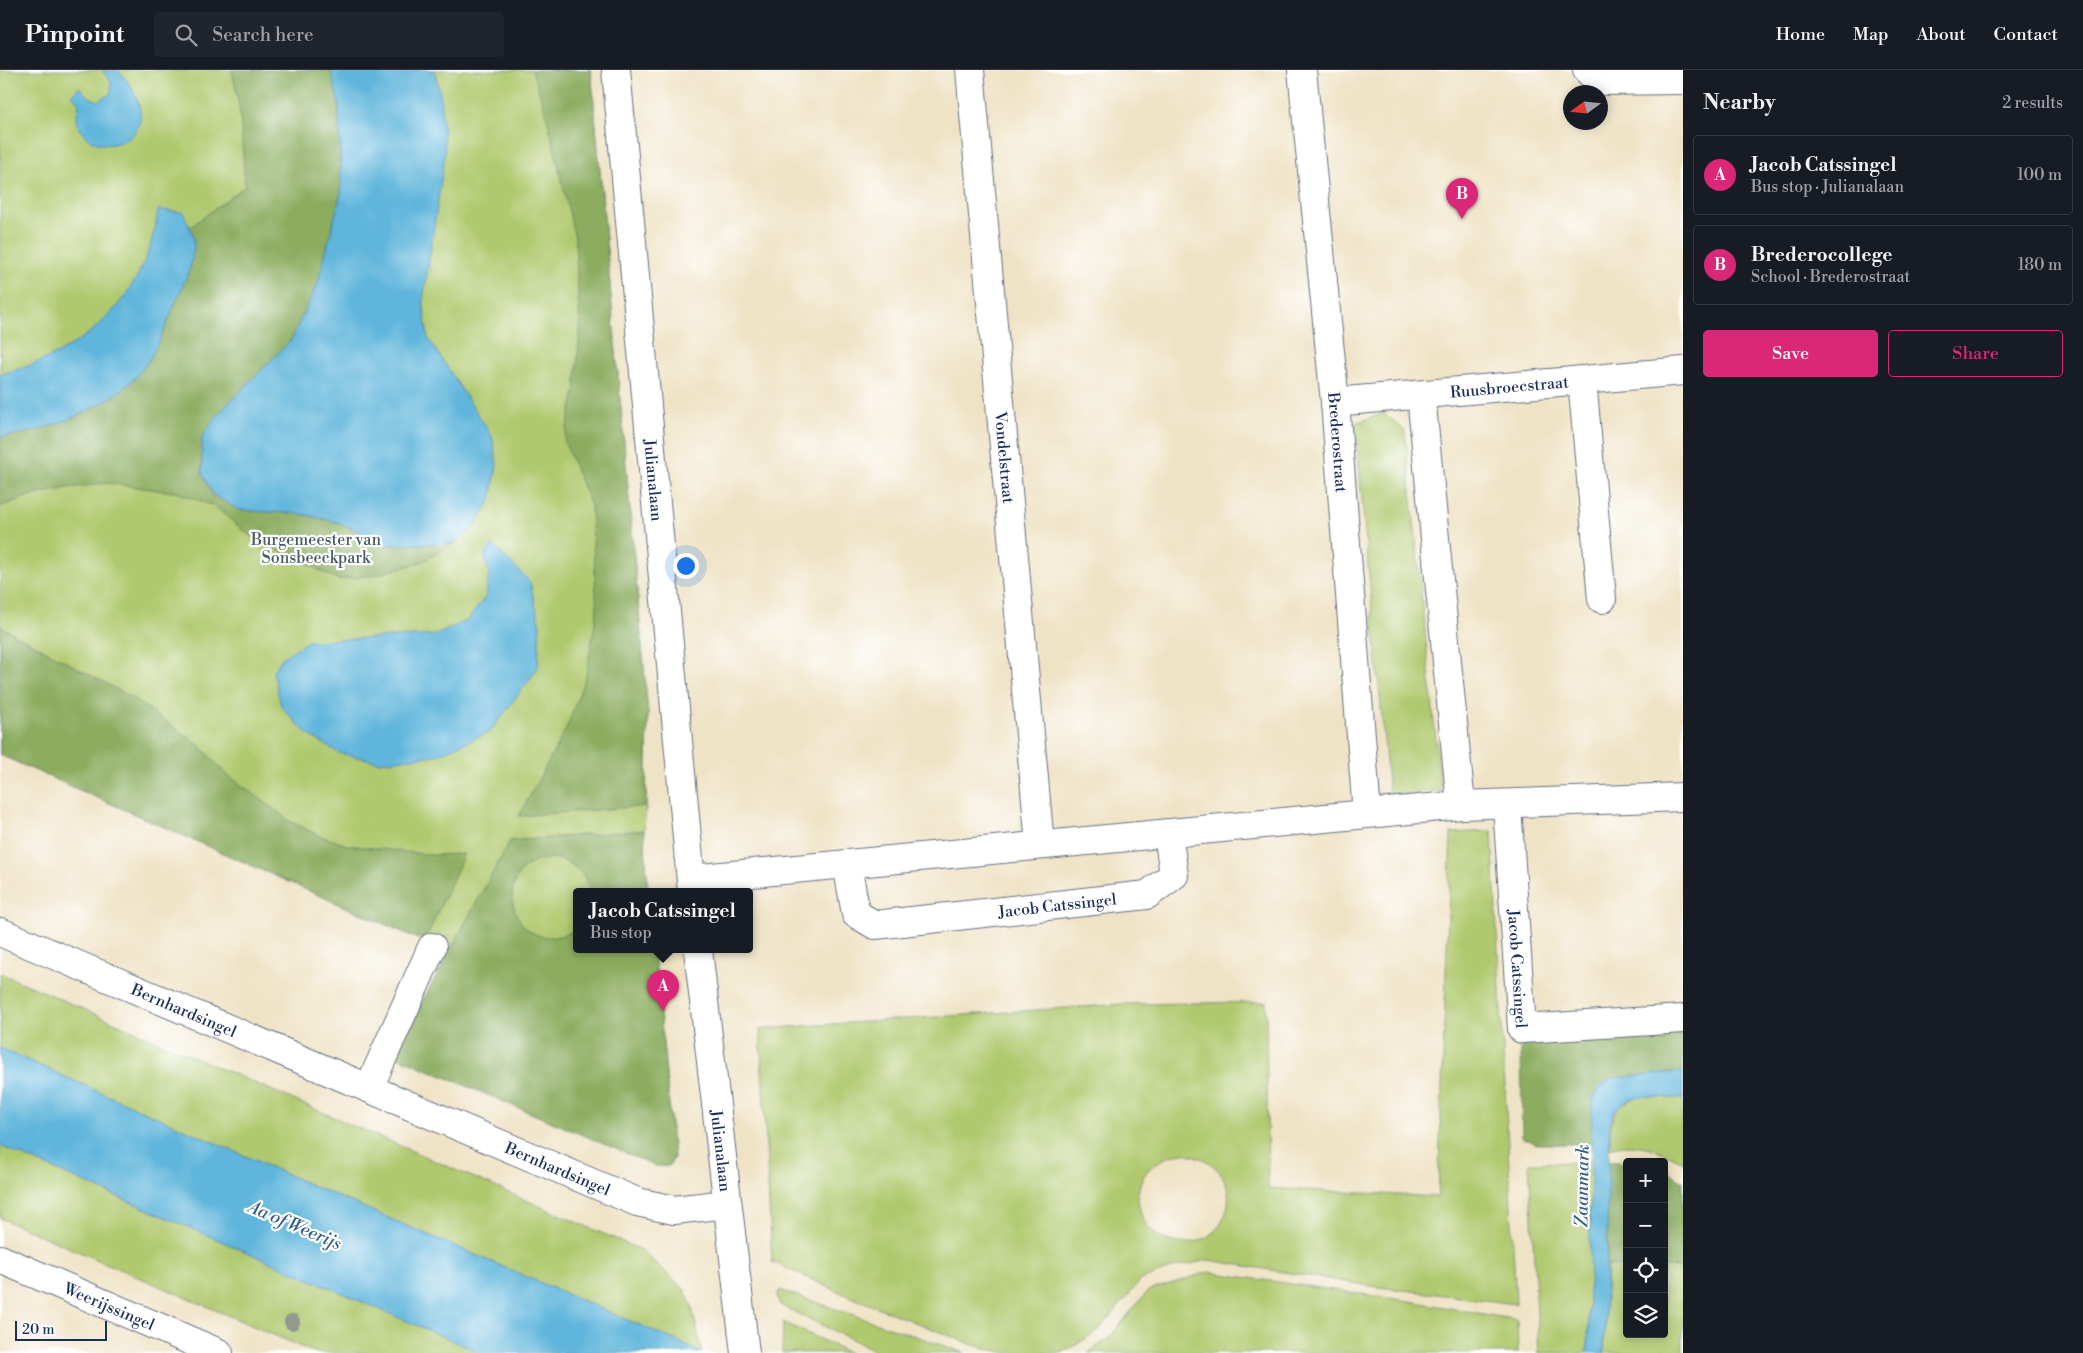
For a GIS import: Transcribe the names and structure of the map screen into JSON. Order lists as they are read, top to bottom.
{
  "streets": {
    "street": [
      "Ruusbroecstraat",
      "Brederostraat",
      "Vondelstraat",
      "Julianalaan",
      "Jacob Catssingel",
      "Bernhardsingel",
      "Weerijssingel"
    ]
  },
  "crossings": [
    ["Ruusbroecstraat", "Brederostraat"],
    ["Julianalaan", "Bernhardsingel"]
  ],
  "water": ["Zaanmark", "Aa of Weerijs"],
  "parks": ["Burgemeester van Sonsbeeckpark"],
  "scale_bar": "20 m",
  "north": "left",
  "page": {
    "header": "Pinpoint",
    "search": "Search here",
    "nav": [
      "Home",
      "Map",
      "About",
      "Contact"
    ],
    "heading": ["Nearby", "2 results"],
    "list": [
      {
        "mark": "A",
        "name": "Jacob Catssingel",
        "note": "Bus stop · Julianalaan",
        "value": "100 m"
      },
      {
        "mark": "B",
        "name": "Brederocollege",
        "note": "School · Brederostraat",
        "value": "180 m"
      }
    ],
    "pins": ["B", "A"],
    "buttons": ["Save", "Share"],
    "popup": ["Jacob Catssingel", "Bus stop"],
    "map_buttons": ["+", "−"],
    "scale": "20 m"
  }
}
